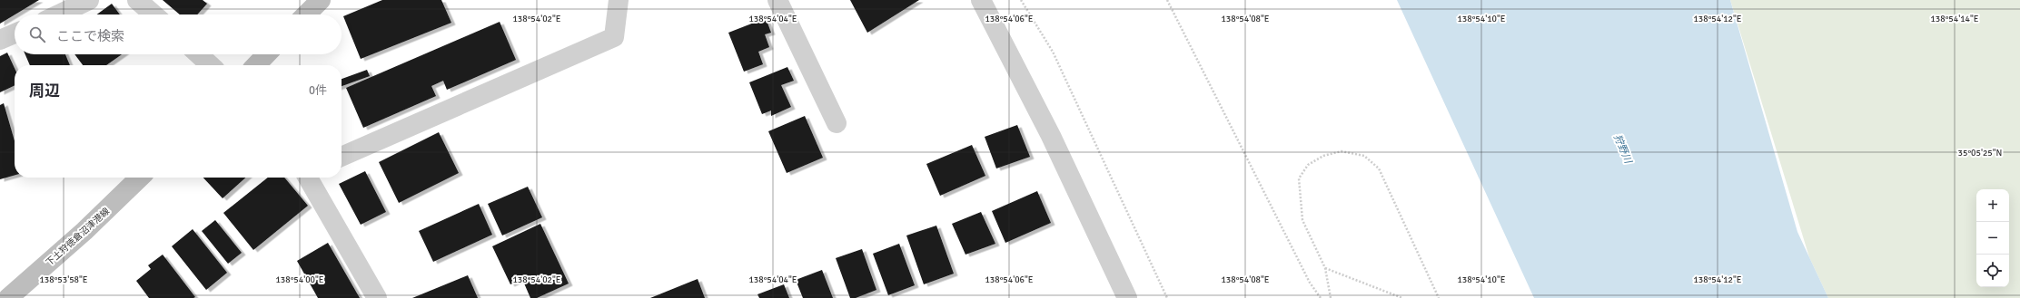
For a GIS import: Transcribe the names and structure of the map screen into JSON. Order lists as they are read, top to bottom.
{
  "streets": {
    "main road": ["下土狩徳倉沼津港線"]
  },
  "water": ["狩野川"],
  "page": {
    "search": "ここで検索",
    "heading": ["周辺", "0件"],
    "map_buttons": ["+", "−"]
  },
  "coordinates": [
    "138°54'02\"E",
    "138°54'04\"E",
    "138°54'06\"E",
    "138°54'08\"E",
    "138°54'10\"E",
    "138°54'12\"E",
    "138°54'14\"E",
    "35°05'25\"N",
    "138°53'58\"E",
    "138°54'00\"E"
  ]
}
